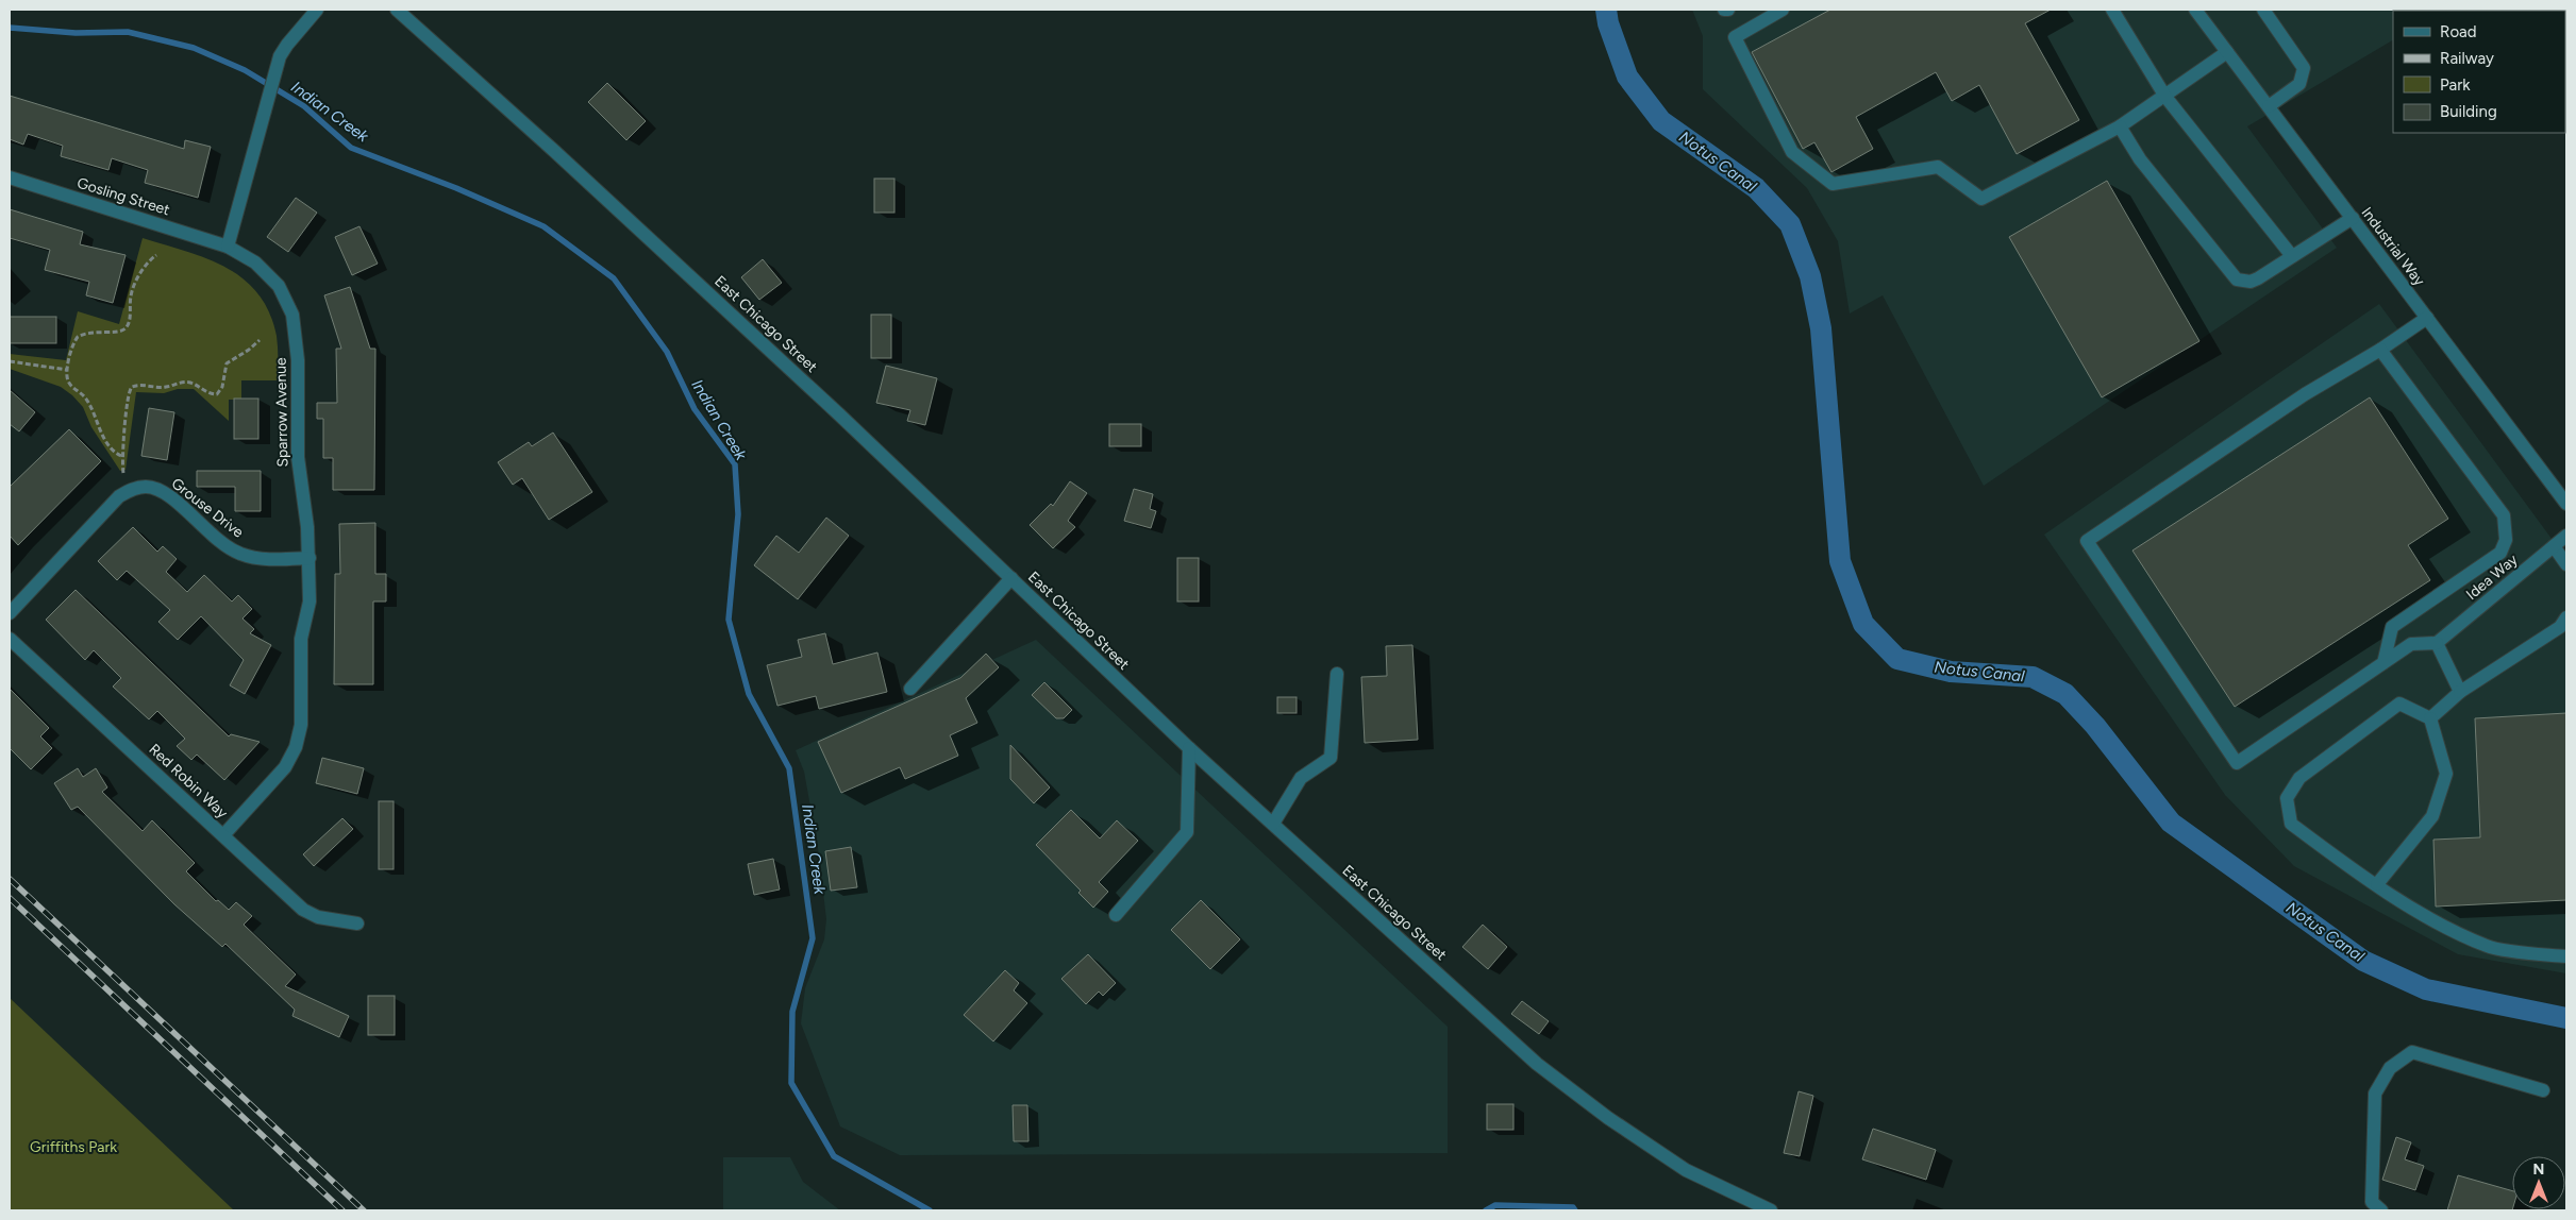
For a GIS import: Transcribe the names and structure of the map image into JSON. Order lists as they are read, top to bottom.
{
  "streets": {
    "street": [
      "Gosling Street",
      "Industrial Way",
      "East Chicago Street",
      "Sparrow Avenue",
      "Grouse Drive",
      "Idea Way",
      "Red Robin Way"
    ]
  },
  "crossings": [
    ["Gosling Street", "Sparrow Avenue"],
    ["Sparrow Avenue", "Grouse Drive"],
    ["Sparrow Avenue", "Red Robin Way"]
  ],
  "water": ["Indian Creek", "Notus Canal"],
  "parks": ["Griffiths Park"],
  "legend": [
    "Road",
    "Railway",
    "Park",
    "Building"
  ],
  "north": "top"
}
